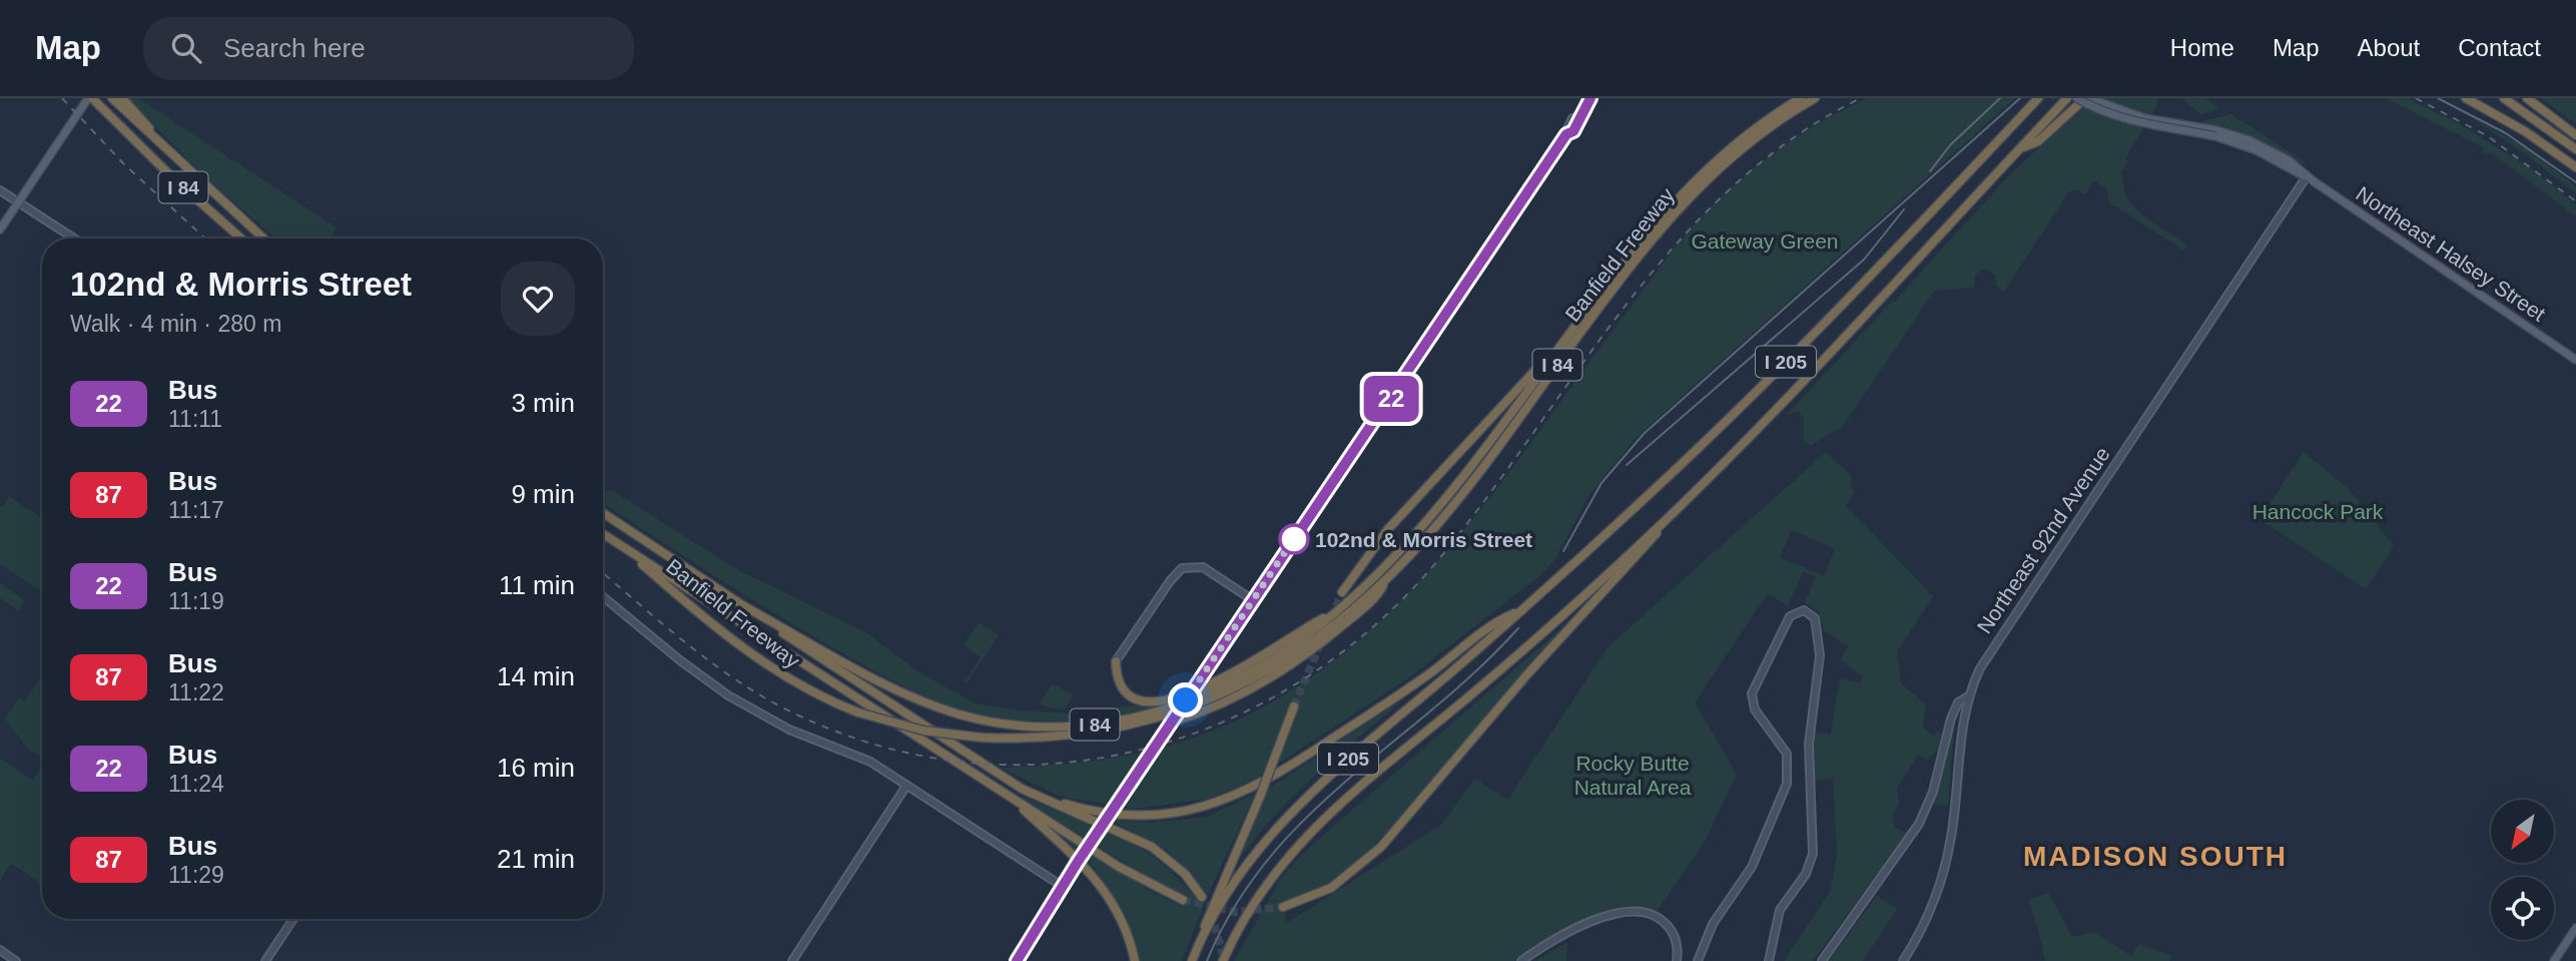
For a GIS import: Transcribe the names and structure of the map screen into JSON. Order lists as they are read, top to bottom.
{
  "streets": {
    "highway": ["I 84", "Banfield Freeway", "I 205"],
    "main road": ["Northeast Halsey Street"],
    "street": ["Northeast 92nd Avenue"]
  },
  "crossings": [
    ["I 84", "Banfield Freeway"],
    ["Northeast Halsey Street", "Northeast 92nd Avenue"]
  ],
  "districts": ["MADISON SOUTH"],
  "parks": ["Gateway Green", "Hancock Park", "Rocky Butte Natural Area"],
  "places": ["102nd & Morris Street"],
  "lines": ["bus line 22"],
  "north": "bottom left",
  "page": {
    "header": "Map",
    "search": "Search here",
    "nav": [
      "Home",
      "Map",
      "About",
      "Contact"
    ],
    "on_map": "22",
    "heading": ["102nd & Morris Street", "Walk · 4 min · 280 m"],
    "list": [
      {
        "mark": "22",
        "name": "Bus",
        "note": "11:11",
        "value": "3 min"
      },
      {
        "mark": "87",
        "name": "Bus",
        "note": "11:17",
        "value": "9 min"
      },
      {
        "mark": "22",
        "name": "Bus",
        "note": "11:19",
        "value": "11 min"
      },
      {
        "mark": "87",
        "name": "Bus",
        "note": "11:22",
        "value": "14 min"
      },
      {
        "mark": "22",
        "name": "Bus",
        "note": "11:24",
        "value": "16 min"
      },
      {
        "mark": "87",
        "name": "Bus",
        "note": "11:29",
        "value": "21 min"
      }
    ]
  }
}
